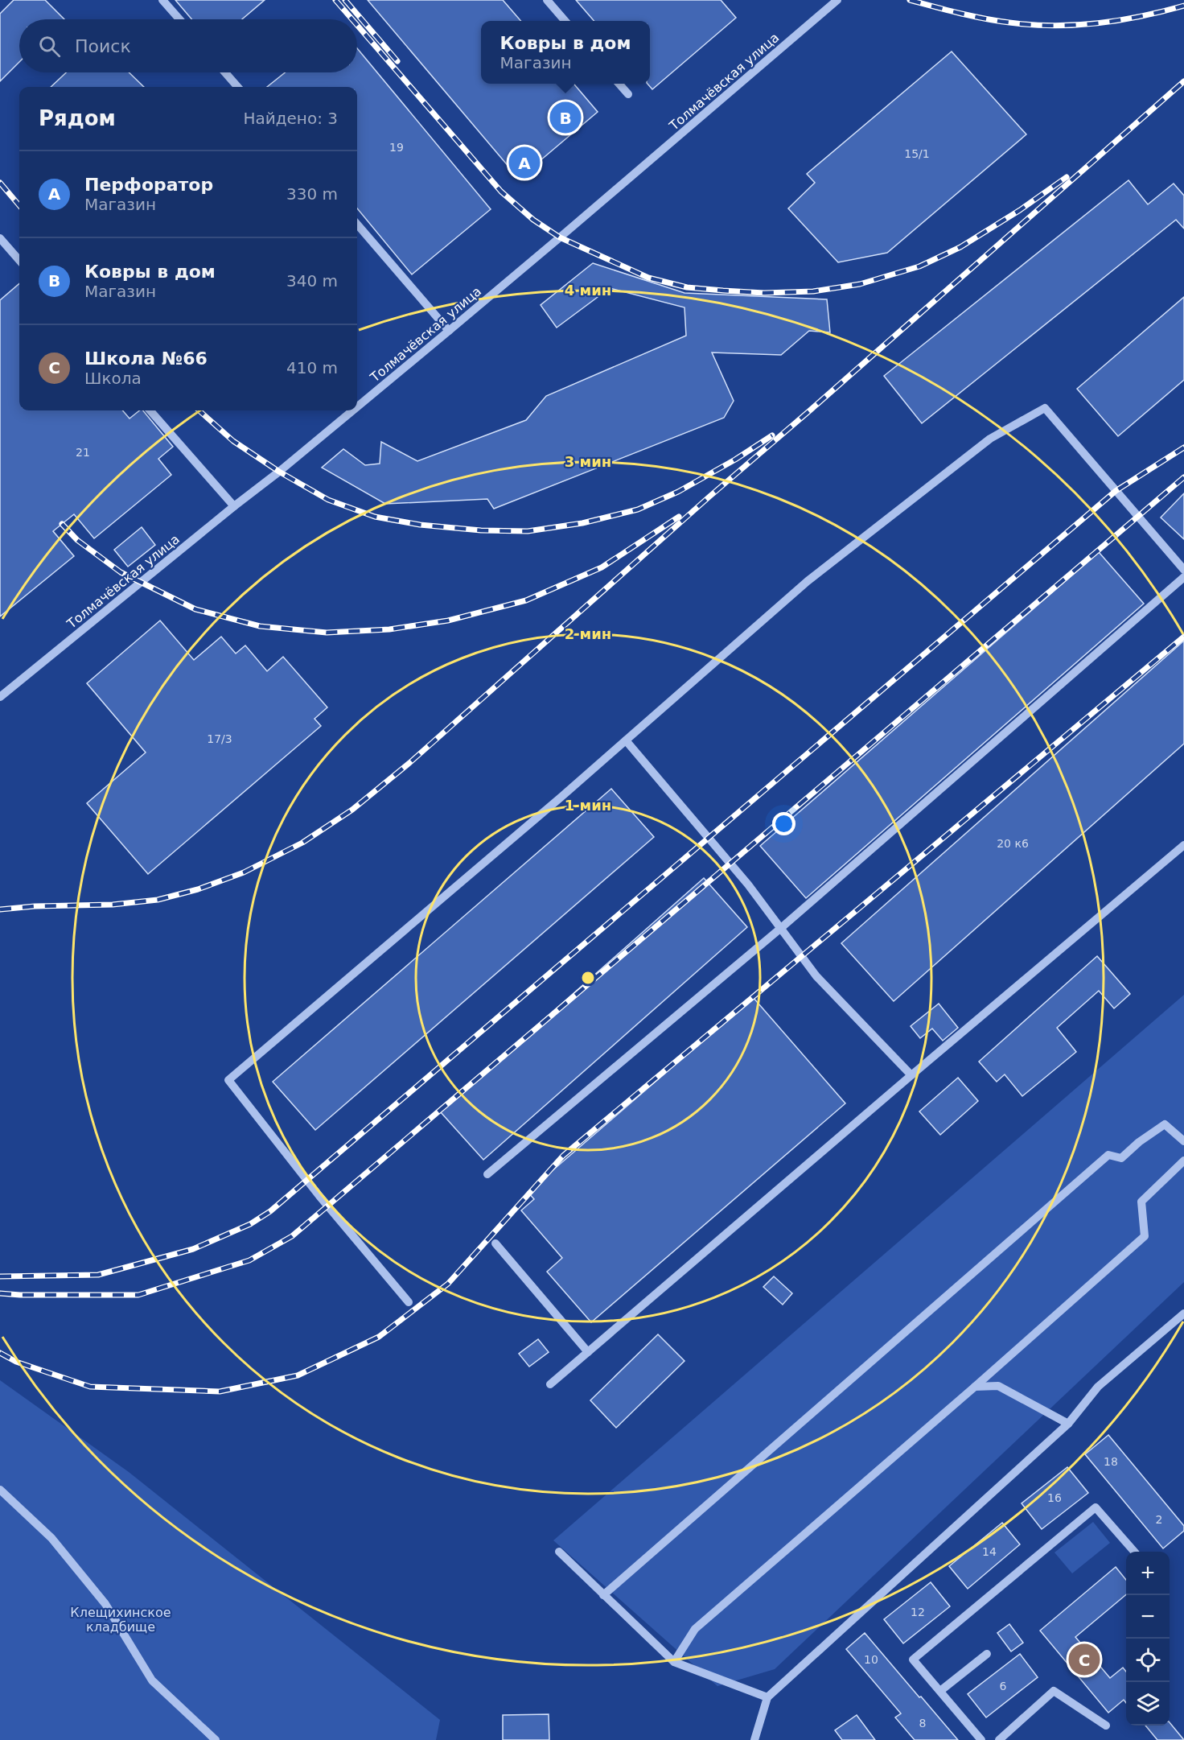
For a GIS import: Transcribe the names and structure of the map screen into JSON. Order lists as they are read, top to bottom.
{
  "streets": {
    "street": ["Толмачёвская улица"]
  },
  "parks": ["Клещихинское кладбище"],
  "house_numbers": [
    "19",
    "15/1",
    "21",
    "17/3",
    "20 к6",
    "18",
    "16",
    "2",
    "14",
    "12",
    "10",
    "6",
    "8"
  ],
  "page": {
    "search": "Поиск",
    "popup": ["Ковры в дом", "Магазин"],
    "heading": ["Рядом", "Найдено: 3"],
    "pins": ["B", "A", "C"],
    "list": [
      {
        "mark": "A",
        "name": "Перфоратор",
        "note": "Магазин",
        "value": "330 m"
      },
      {
        "mark": "B",
        "name": "Ковры в дом",
        "note": "Магазин",
        "value": "340 m"
      },
      {
        "mark": "C",
        "name": "Школа №66",
        "note": "Школа",
        "value": "410 m"
      }
    ],
    "map_buttons": ["+", "−"]
  },
  "rings": [
    "4 мин",
    "3 мин",
    "2 мин",
    "1 мин"
  ]
}
